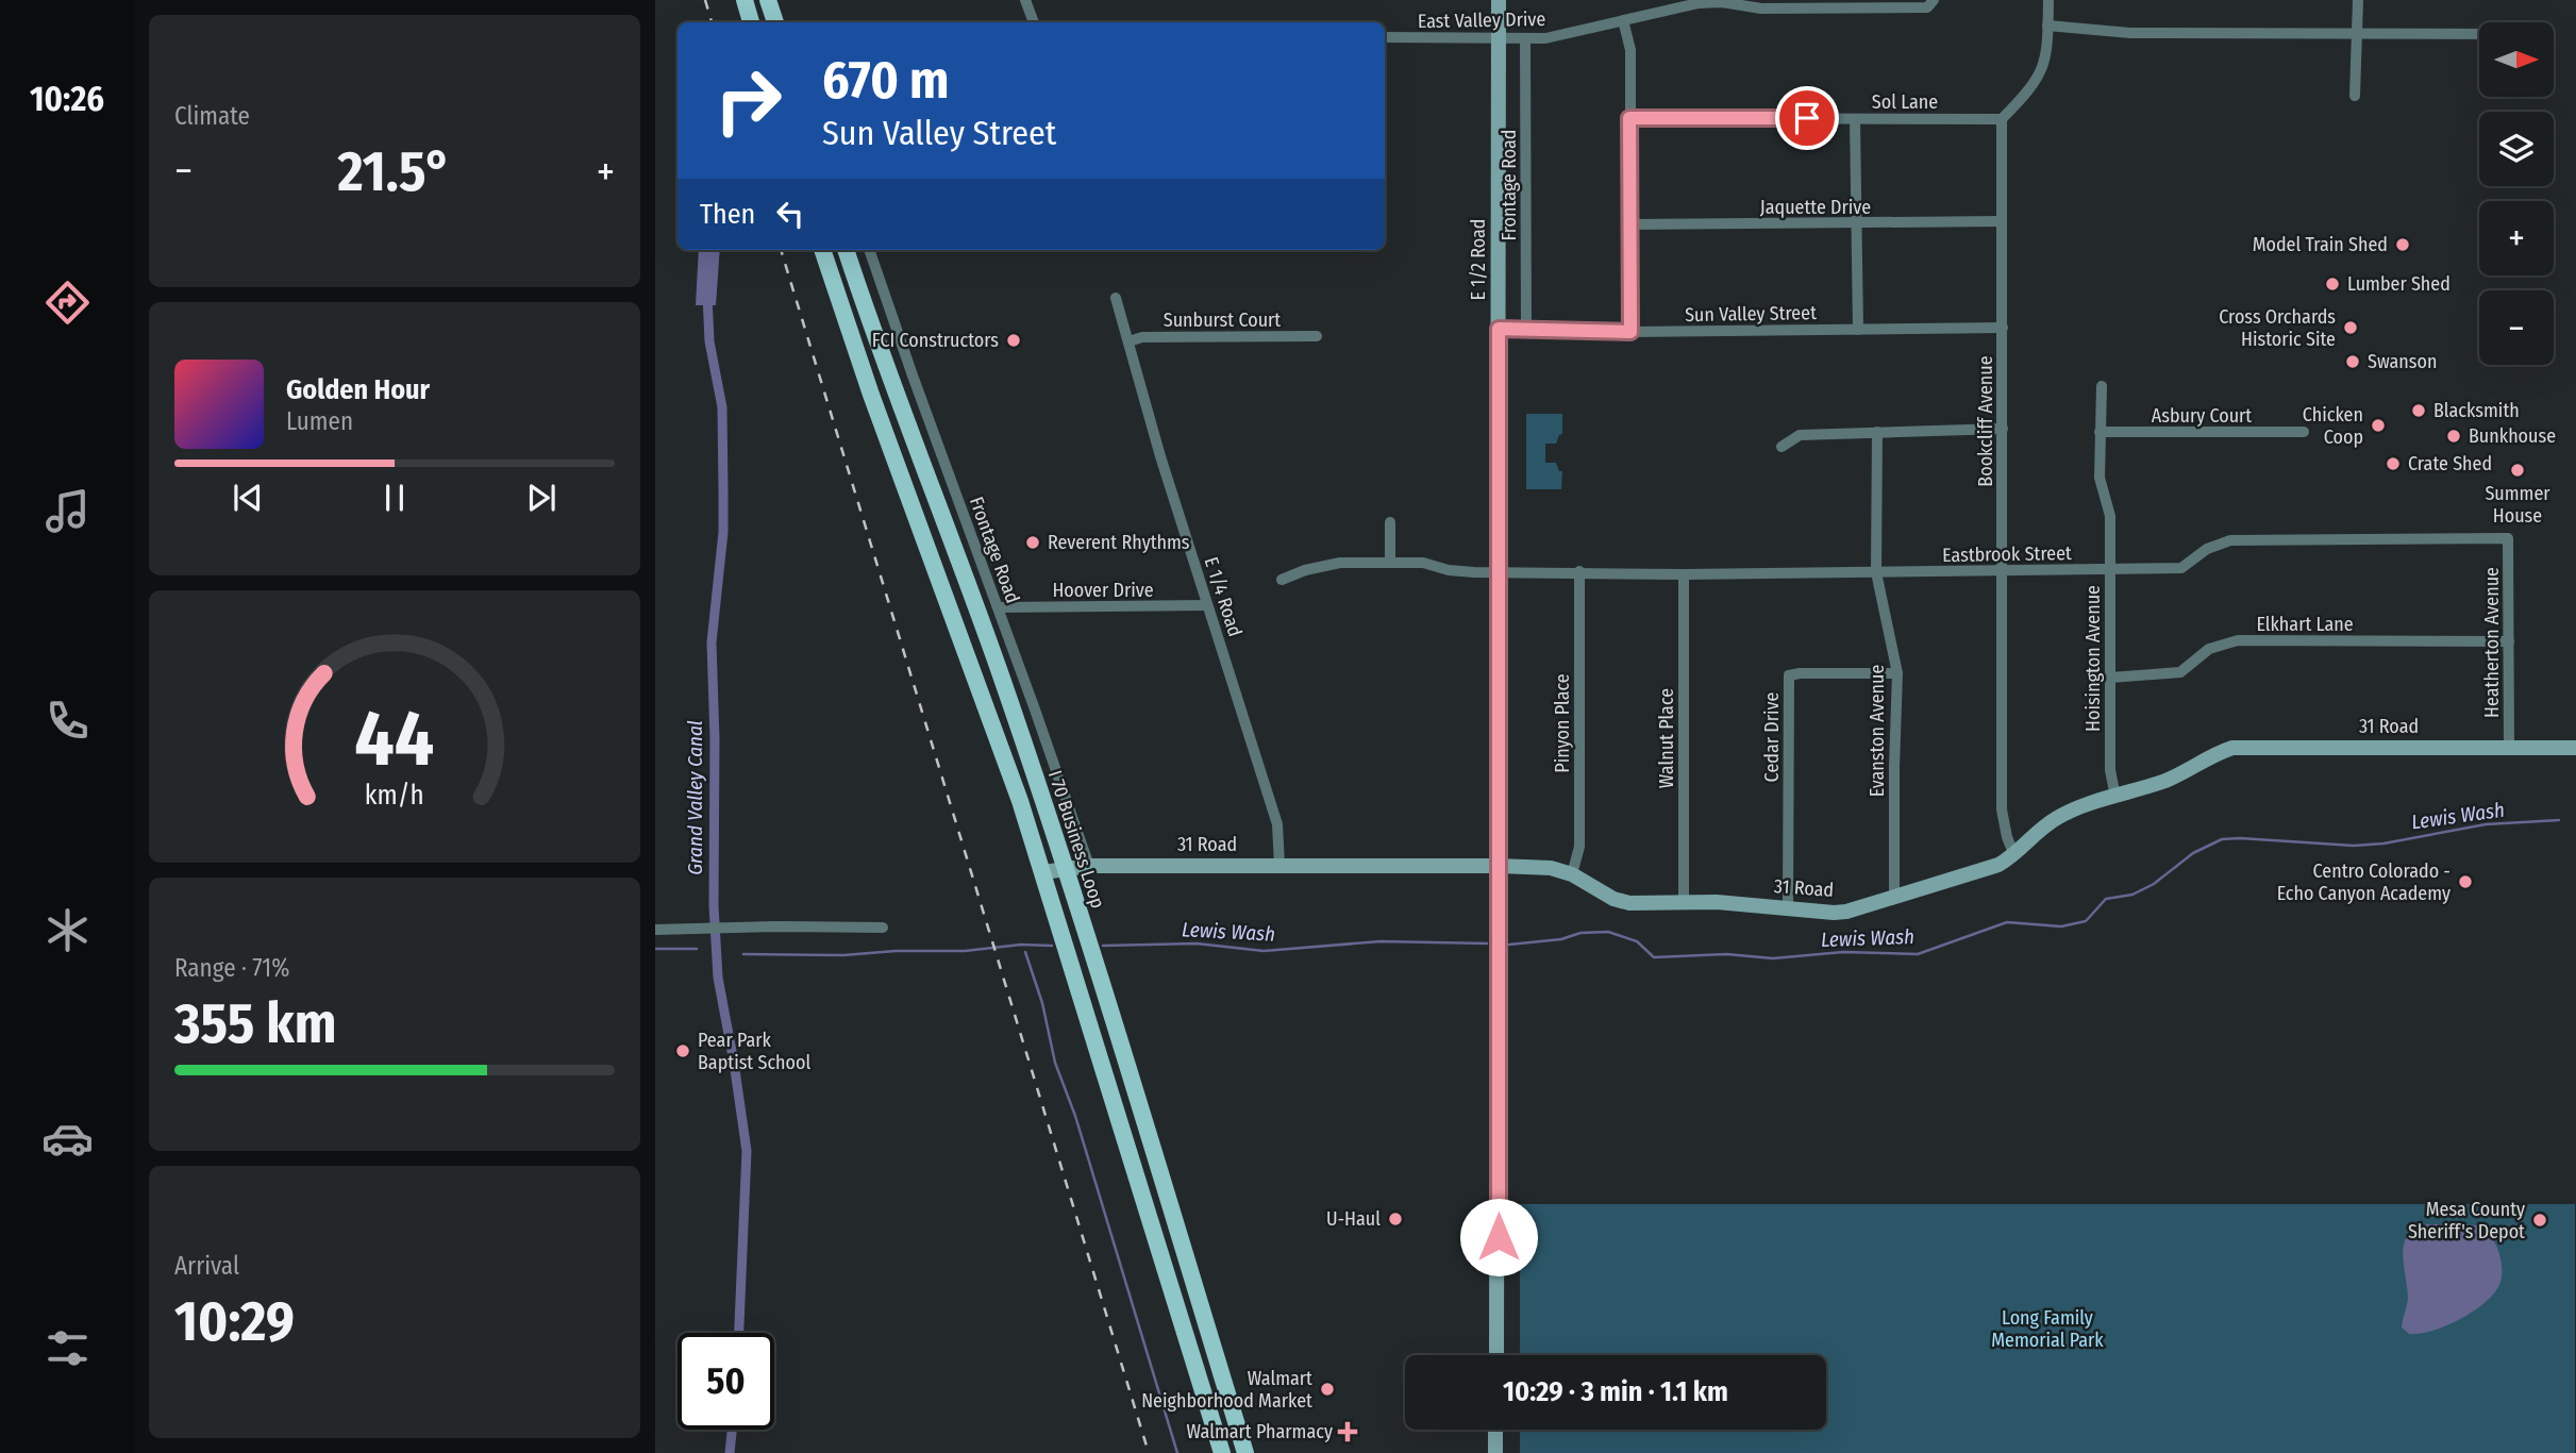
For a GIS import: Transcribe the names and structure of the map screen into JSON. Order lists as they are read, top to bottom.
{
  "streets": {
    "main road": ["I 70 Business Loop"],
    "street": [
      "East Valley Drive",
      "Sol Lane",
      "Frontage Road",
      "Jaquette Drive",
      "E 1/2 Road",
      "Sun Valley Street",
      "Sunburst Court",
      "Asbury Court",
      "Bookcliff Avenue",
      "Eastbrook Street",
      "Hoover Drive",
      "E 1/4 Road",
      "Elkhart Lane",
      "Heatherton Avenue",
      "Hoisington Avenue",
      "Pinyon Place",
      "31 Road",
      "Evanston Avenue",
      "Cedar Drive",
      "Walnut Place"
    ]
  },
  "crossings": [
    ["East Valley Drive", "Frontage Road"],
    ["East Valley Drive", "E 1/2 Road"],
    ["Sol Lane", "Bookcliff Avenue"],
    ["Frontage Road", "Sun Valley Street"],
    ["Frontage Road", "Hoover Drive"],
    ["Frontage Road", "31 Road"],
    ["Jaquette Drive", "Bookcliff Avenue"],
    ["E 1/2 Road", "Sun Valley Street"],
    ["E 1/2 Road", "Eastbrook Street"],
    ["E 1/2 Road", "31 Road"],
    ["Sun Valley Street", "Bookcliff Avenue"],
    ["Sunburst Court", "E 1/4 Road"],
    ["Asbury Court", "Hoisington Avenue"],
    ["Bookcliff Avenue", "Eastbrook Street"],
    ["Bookcliff Avenue", "31 Road"],
    ["Eastbrook Street", "Heatherton Avenue"],
    ["Eastbrook Street", "Hoisington Avenue"],
    ["Eastbrook Street", "Pinyon Place"],
    ["Eastbrook Street", "Evanston Avenue"],
    ["Eastbrook Street", "Walnut Place"],
    ["Hoover Drive", "E 1/4 Road"],
    ["E 1/4 Road", "31 Road"],
    ["Elkhart Lane", "Heatherton Avenue"],
    ["Elkhart Lane", "Hoisington Avenue"],
    ["Heatherton Avenue", "31 Road"],
    ["Hoisington Avenue", "31 Road"],
    ["Pinyon Place", "31 Road"],
    ["31 Road", "Evanston Avenue"],
    ["31 Road", "Cedar Drive"],
    ["31 Road", "Walnut Place"],
    ["31 Road", "I 70 Business Loop"],
    ["Evanston Avenue", "Cedar Drive"]
  ],
  "water": ["Grand Valley Canal", "Lewis Wash"],
  "parks": ["Long Family Memorial Park"],
  "places": {
    "other": [
      "Model Train Shed",
      "Lumber Shed",
      "Cross Orchards Historic Site",
      "FCI Constructors",
      "Swanson",
      "Blacksmith",
      "Chicken Coop",
      "Bunkhouse",
      "Crate Shed",
      "Summer House",
      "Reverent Rhythms",
      "Centro Colorado - Echo Canyon Academy",
      "Pear Park Baptist School",
      "U-Haul",
      "Mesa County Sheriff's Depot",
      "Walmart Neighborhood Market"
    ],
    "health": ["Walmart Pharmacy"]
  },
  "north": "right",
  "page": {
    "tabs": "10:26",
    "tile": [
      "Climate",
      ["Range · 71%", "355 km"],
      ["Arrival", "10:29"]
    ],
    "map_buttons": ["+", "−"],
    "turn": ["670 m", "Sun Valley Street"],
    "heat": ["−", "21.5°", "+"],
    "then": "Then",
    "song": ["Golden Hour", "Lumen"],
    "limit": "50",
    "trip": "10:29 · 3 min · 1.1 km",
    "gauge": ["44", "km/h"]
  }
}
